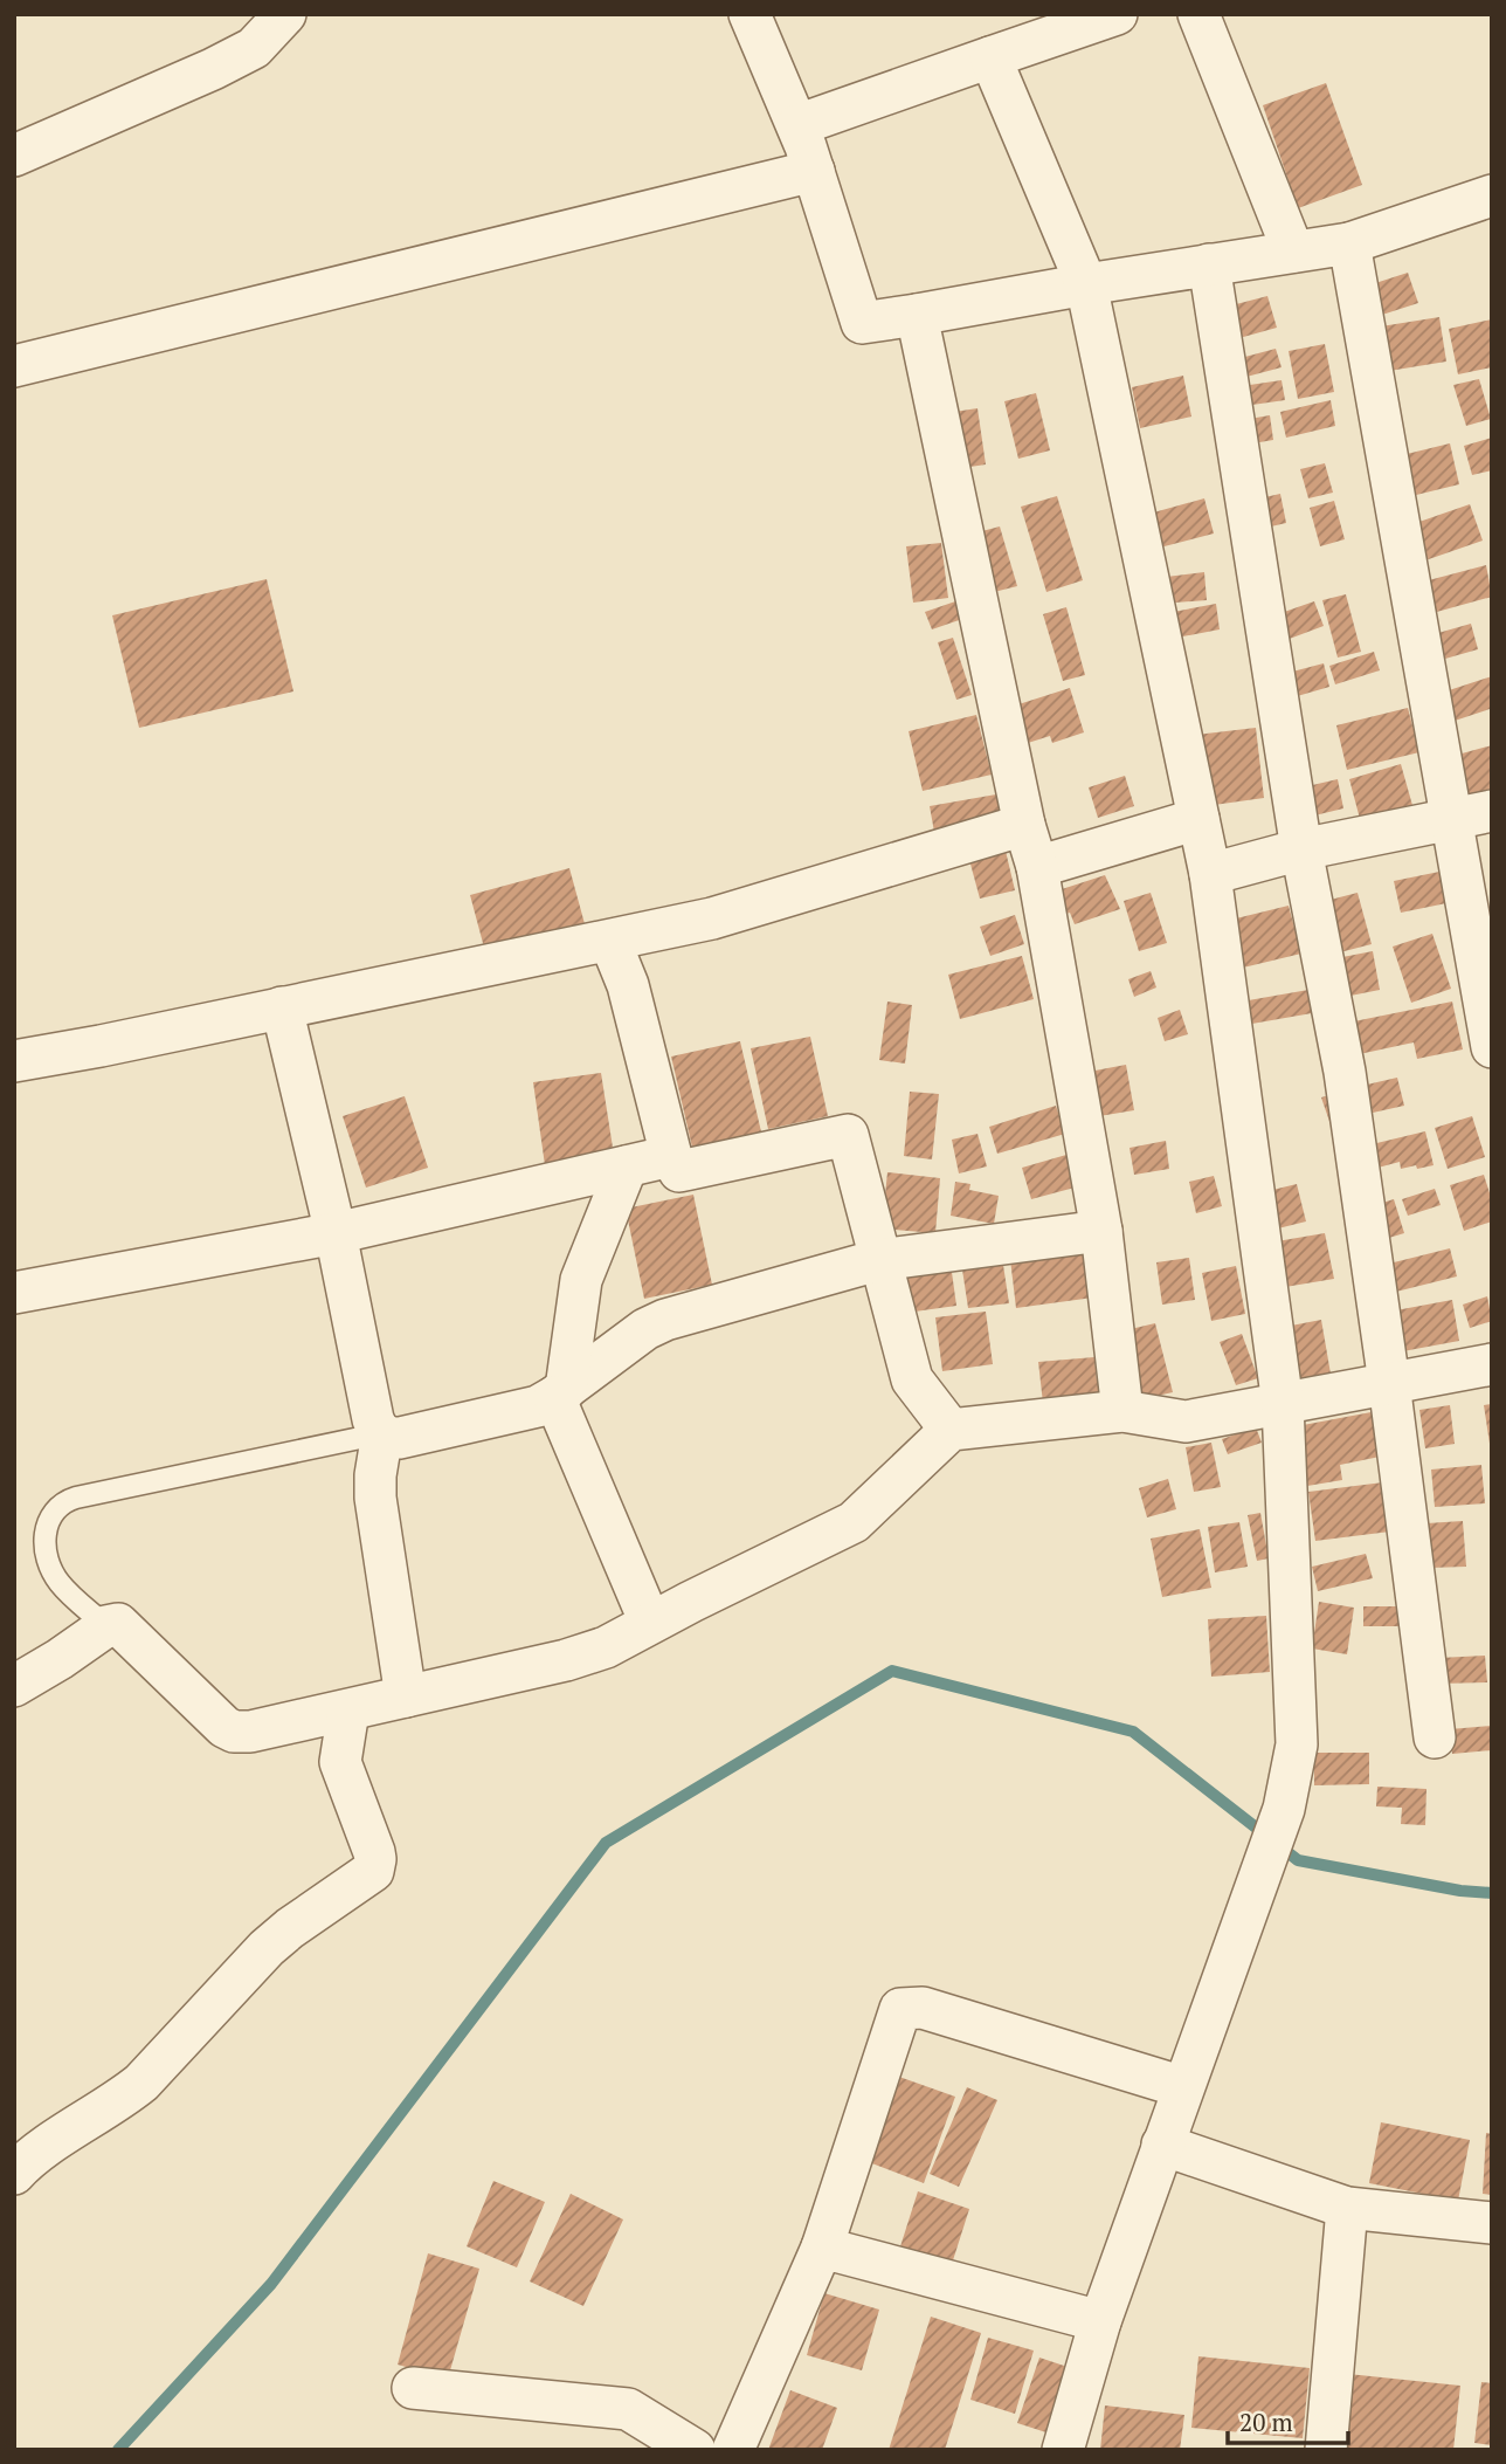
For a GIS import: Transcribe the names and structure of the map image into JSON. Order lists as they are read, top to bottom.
{
  "scale_bar": "20 m"
}
